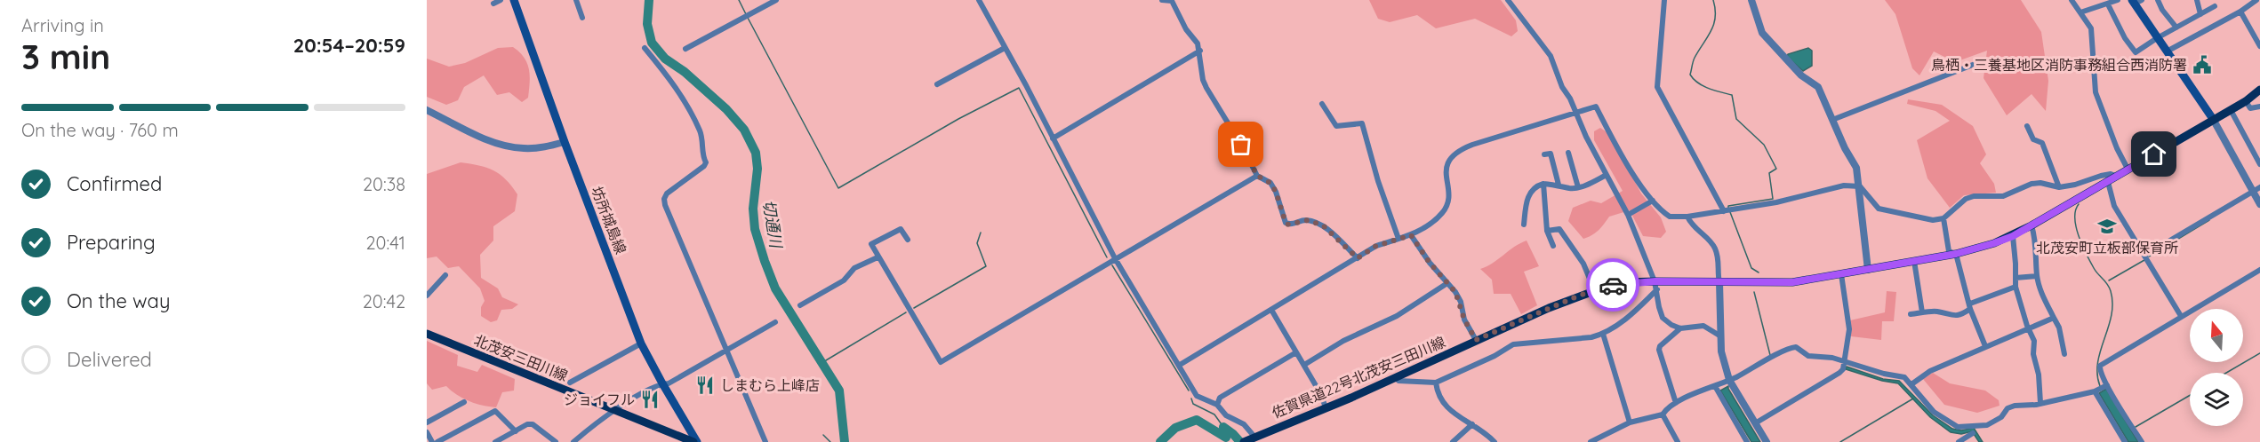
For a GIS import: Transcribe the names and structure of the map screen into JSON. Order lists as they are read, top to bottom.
{
  "streets": {
    "main road": ["坊所城島線", "北茂安三田川線", "佐賀県道22号北茂安三田川線"]
  },
  "crossings": [
    ["坊所城島線", "北茂安三田川線"]
  ],
  "water": ["切通川"],
  "places": {
    "public building": ["鳥栖・三養基地区消防事務組合西消防署"],
    "school or university": ["北茂安町立板部保育所"],
    "restaurant": ["しまむら上峰店", "ジョイフル"]
  },
  "north": "top",
  "page": {
    "heading": ["3 min", "Arriving in", "20:54–20:59"],
    "bar": "On the way · 760 m",
    "list": [
      ["Confirmed", "20:38"],
      ["Preparing", "20:41"],
      ["On the way", "20:42"],
      "Delivered"
    ]
  }
}
